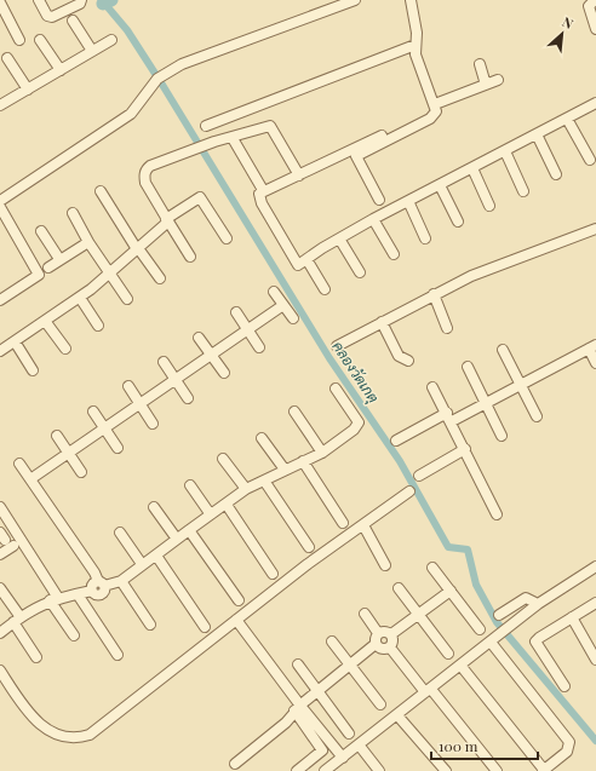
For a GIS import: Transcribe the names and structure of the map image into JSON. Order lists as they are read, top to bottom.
{
  "water": ["คลองวัดเกตุ"],
  "scale_bar": "100 m",
  "north": "top right"
}
